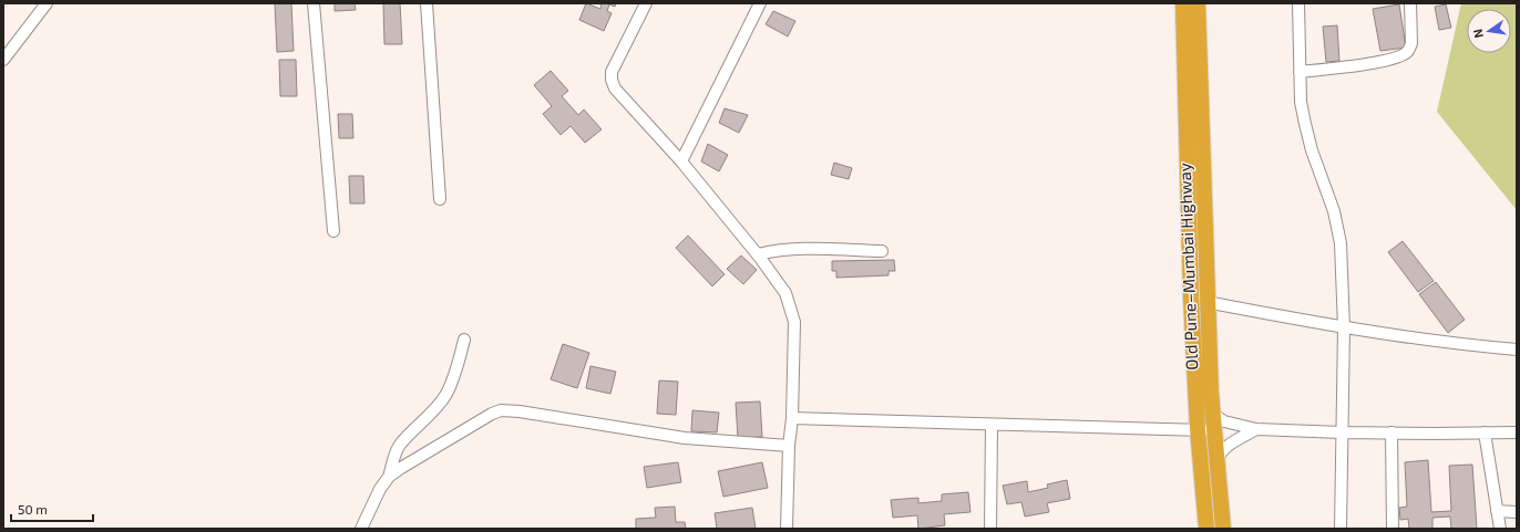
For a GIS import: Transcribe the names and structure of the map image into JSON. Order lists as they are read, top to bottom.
{
  "streets": {
    "highway": ["Old Pune–Mumbai Highway"]
  },
  "scale_bar": "50 m",
  "north": "left"
}
